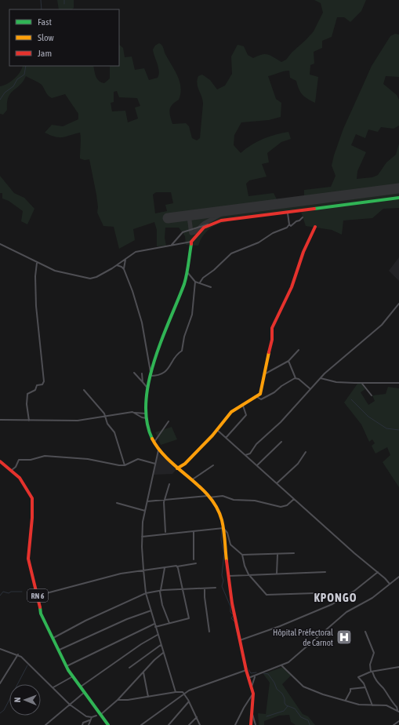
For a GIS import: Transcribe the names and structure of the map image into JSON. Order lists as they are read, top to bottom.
{
  "streets": {
    "main road": ["RN 6"]
  },
  "districts": ["KPONGO"],
  "places": {
    "hospital": ["Hôpital Préfectoral de Carnot"]
  },
  "legend": ["Fast", "Slow", "Jam"],
  "north": "left"
}
